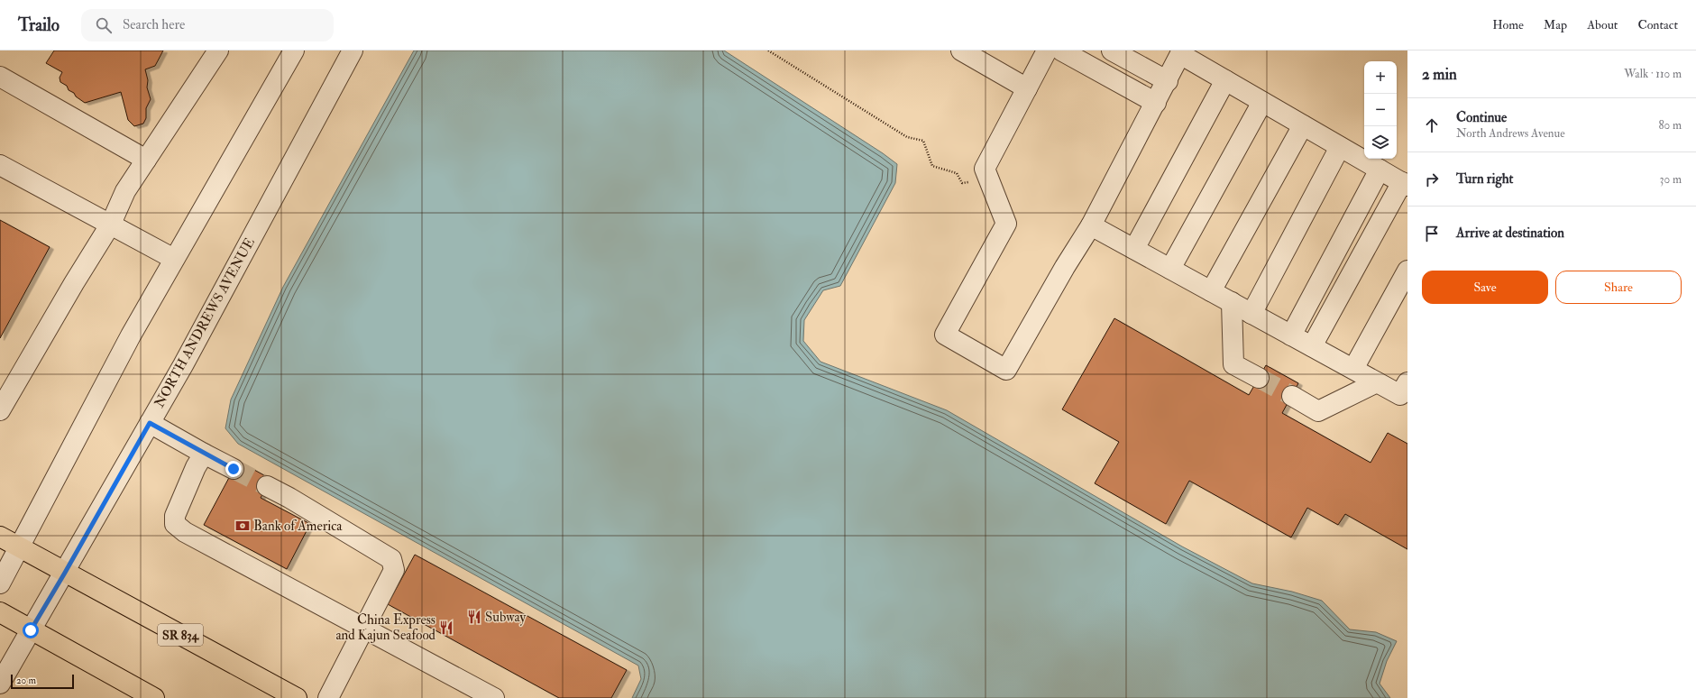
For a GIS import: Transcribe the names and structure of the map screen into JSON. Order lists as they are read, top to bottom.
{
  "streets": {
    "main road": ["SR 834"],
    "street": ["NORTH ANDREWS AVENUE"]
  },
  "crossings": [
    ["NORTH ANDREWS AVENUE", "SR 834"]
  ],
  "places": {
    "bank": ["Bank of America"],
    "restaurant": ["Subway", "China Express and Kajun Seafood"]
  },
  "scale_bar": "20 m",
  "page": {
    "header": "Trailo",
    "search": "Search here",
    "nav": [
      "Home",
      "Map",
      "About",
      "Contact"
    ],
    "heading": ["2 min", "Walk · 110 m"],
    "map_buttons": ["+", "−"],
    "list": [
      ["Continue", "North Andrews Avenue", "80 m"],
      ["Turn right", "30 m"],
      "Arrive at destination"
    ],
    "buttons": ["Save", "Share"],
    "scale": "20 m"
  }
}
